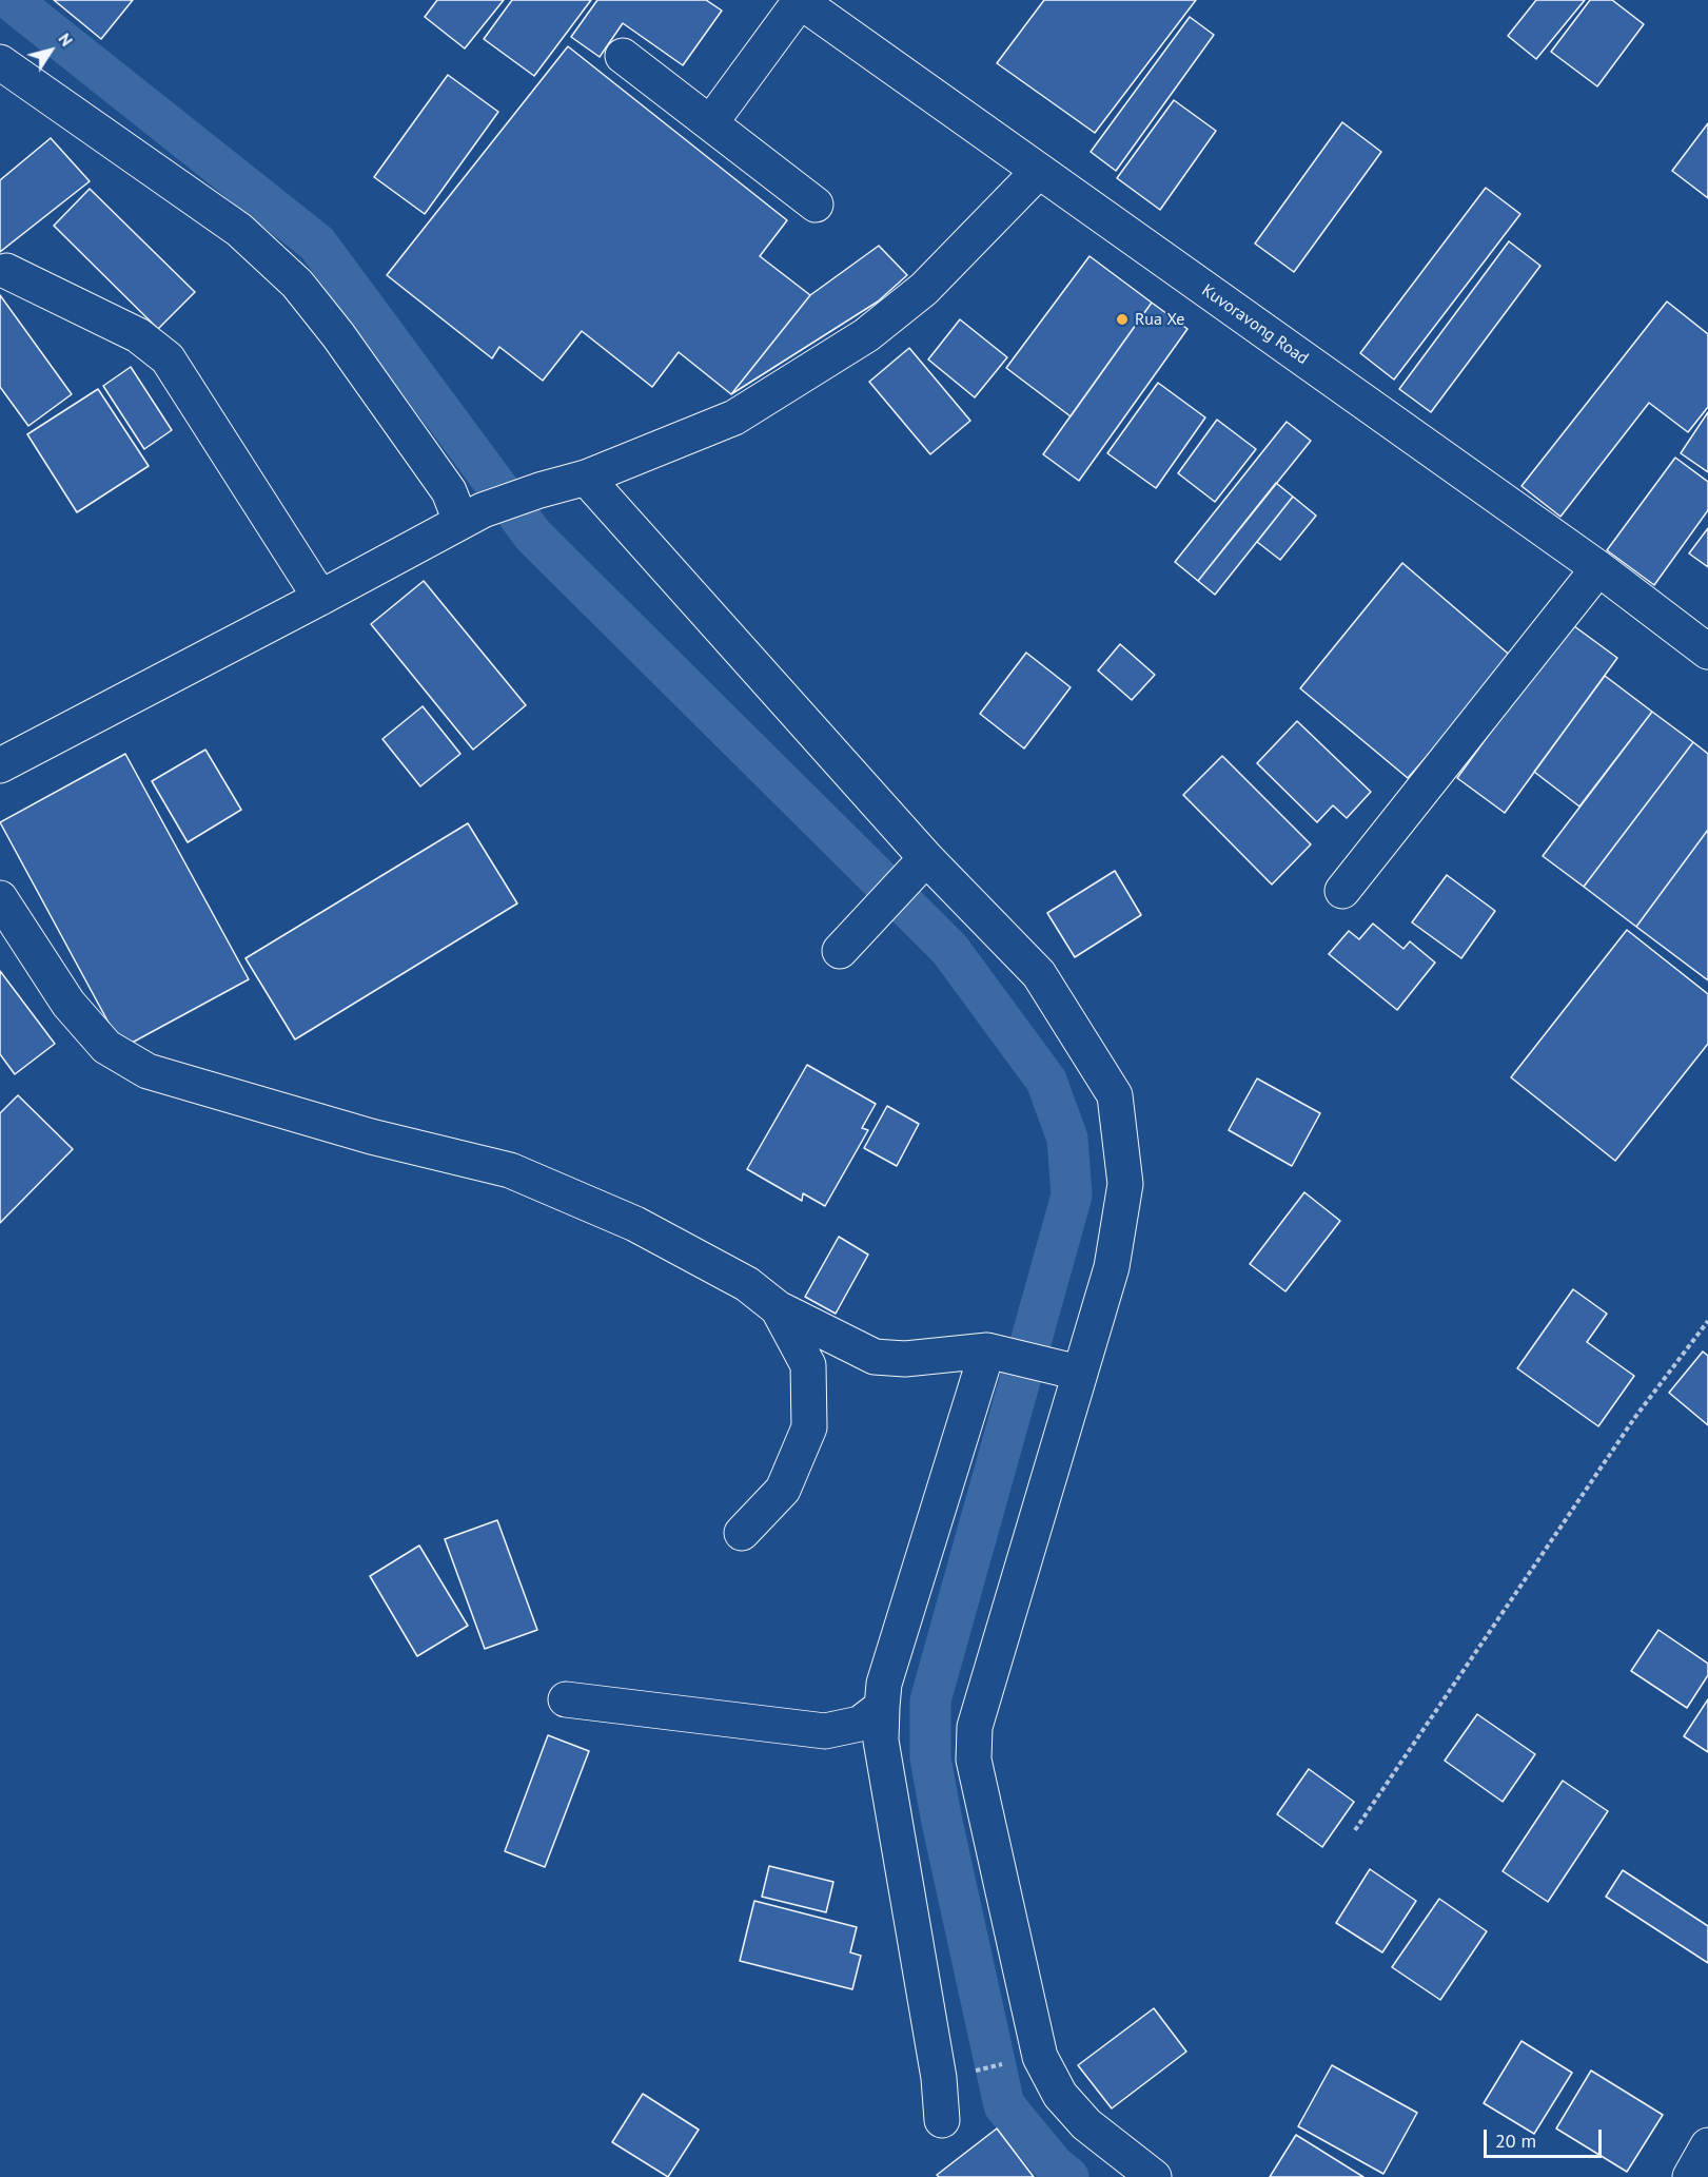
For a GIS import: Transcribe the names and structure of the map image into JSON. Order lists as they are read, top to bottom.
{
  "streets": {
    "street": ["Kuvoravong Road"]
  },
  "places": ["Rua Xe"],
  "scale_bar": "20 m",
  "north": "top right"
}
